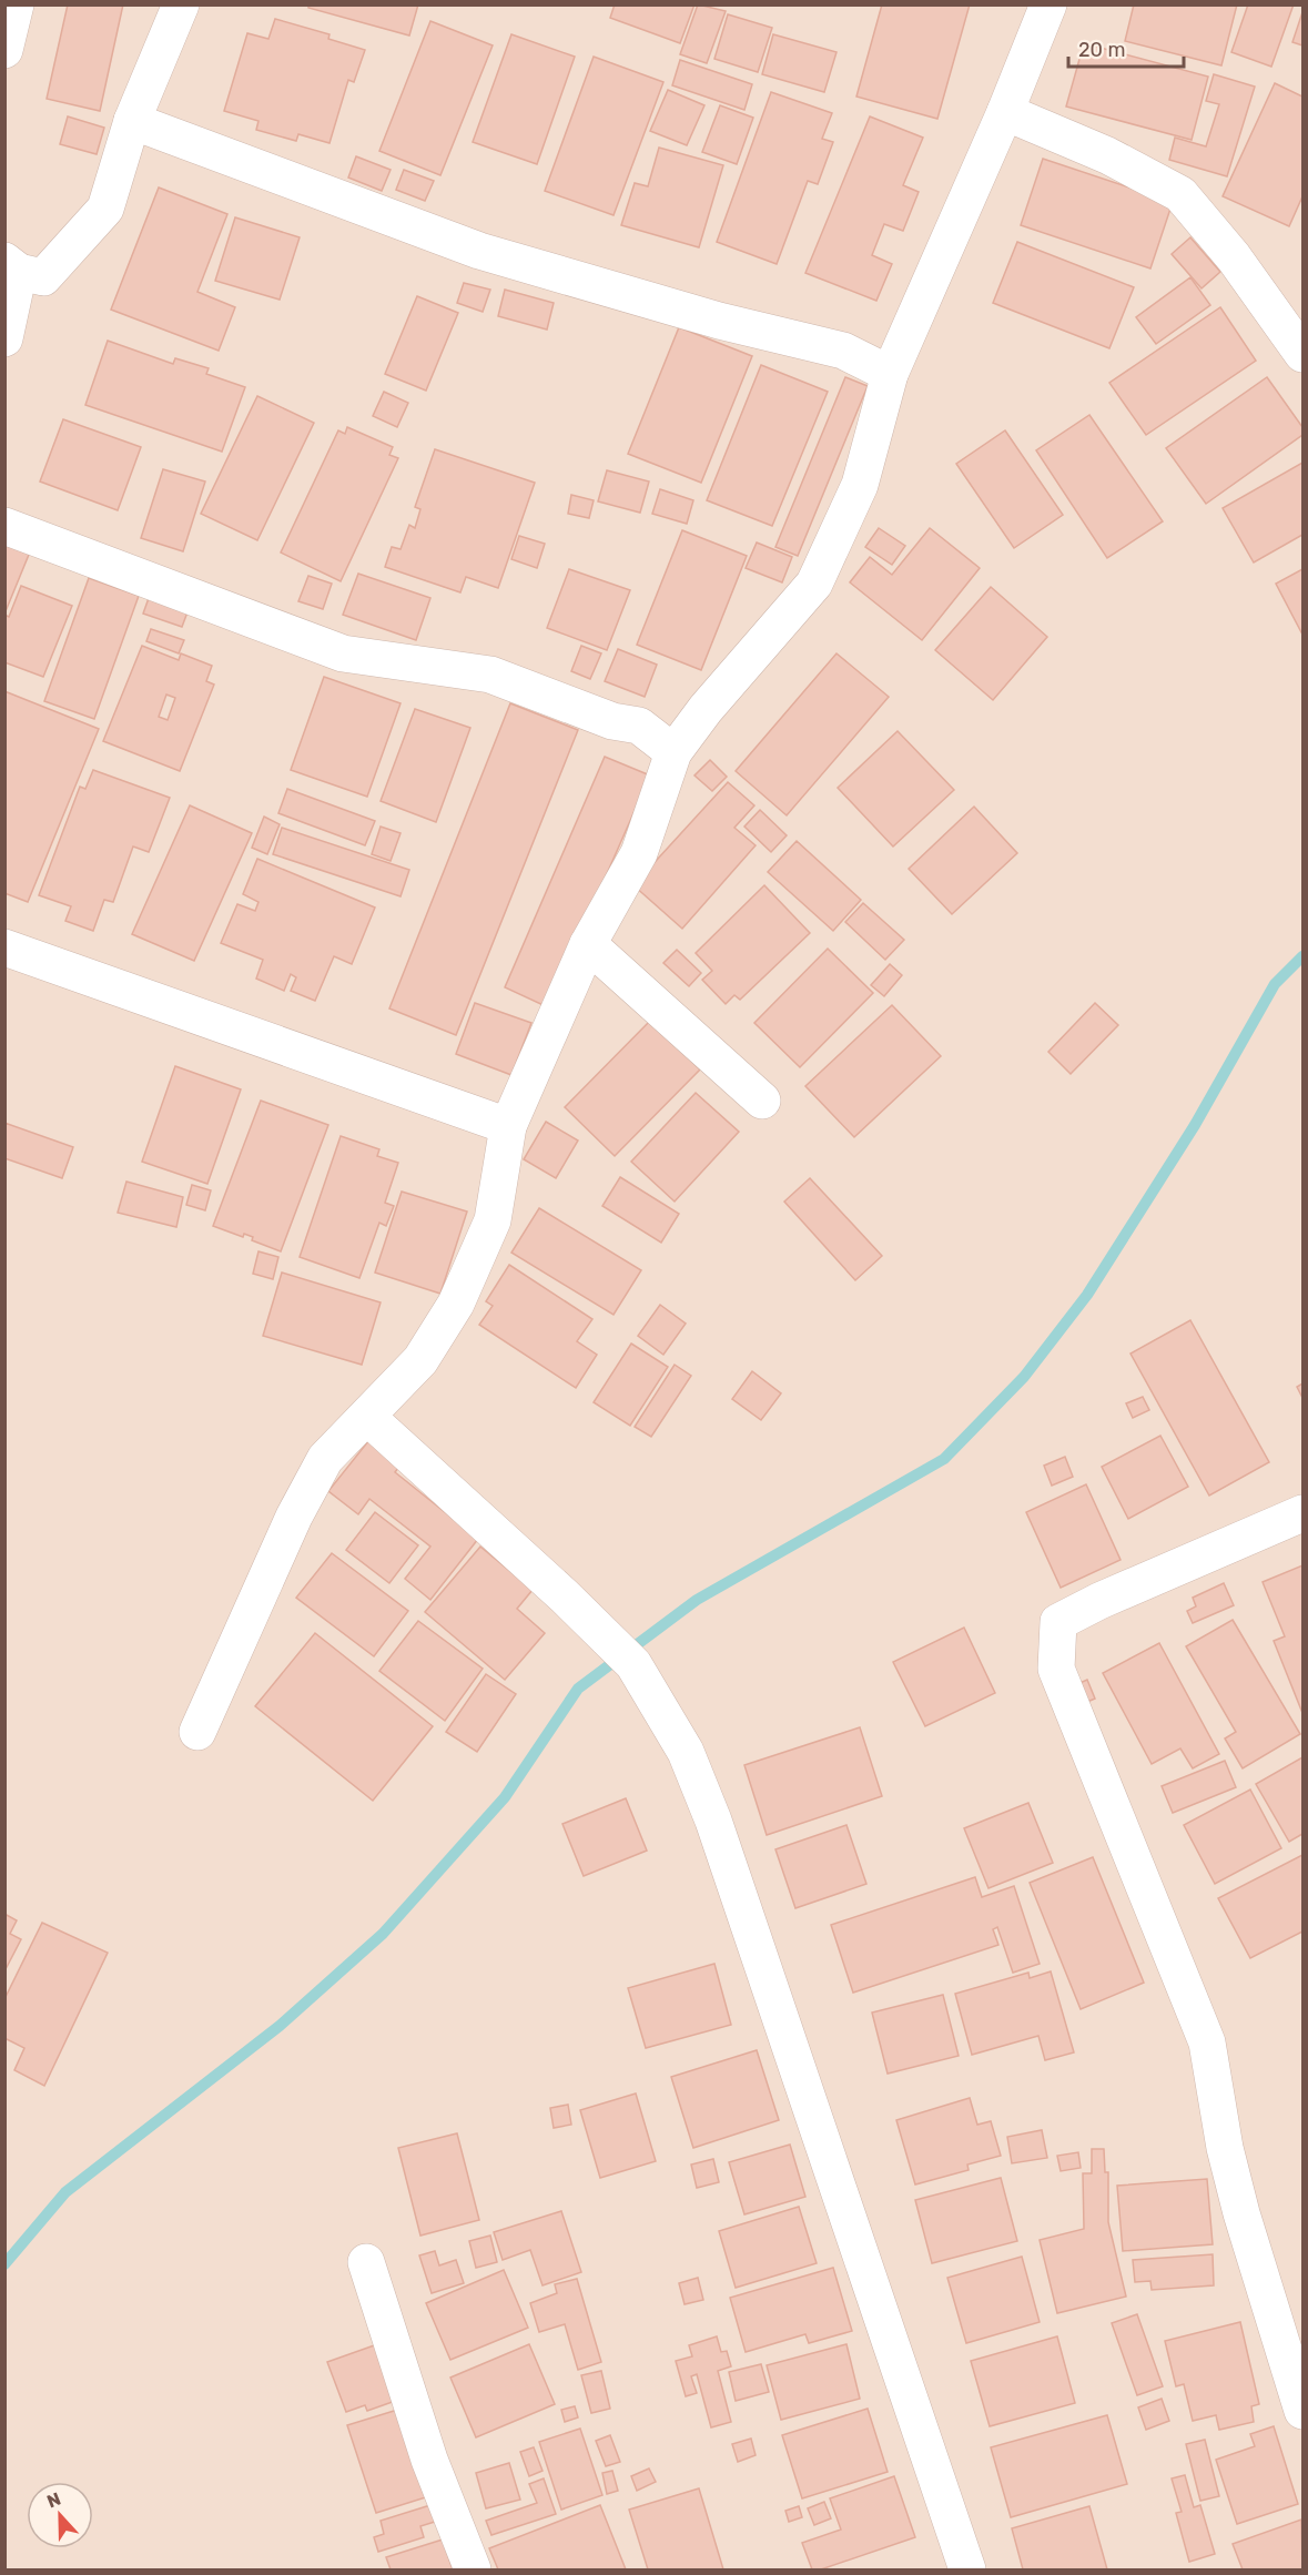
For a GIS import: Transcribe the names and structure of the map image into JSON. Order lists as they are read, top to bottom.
{
  "scale_bar": "20 m",
  "north": "top"
}
